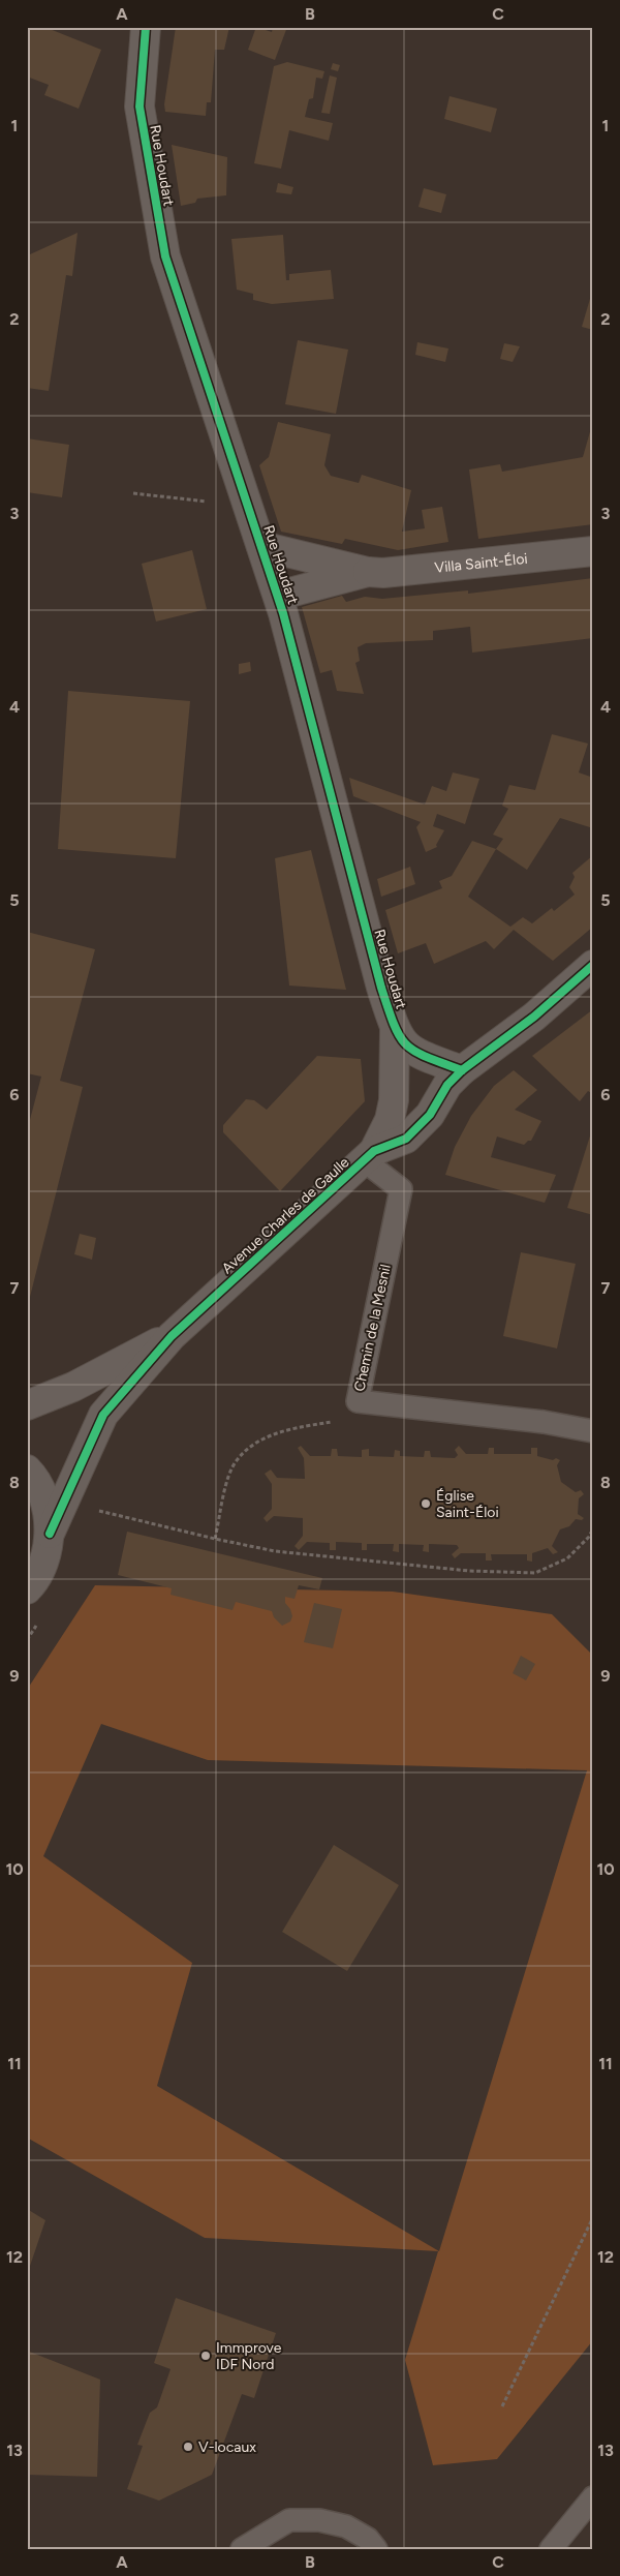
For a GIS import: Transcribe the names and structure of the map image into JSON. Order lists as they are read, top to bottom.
{
  "streets": {
    "street": ["Rue Houdart", "Villa Saint-Éloi", "Avenue Charles de Gaulle"],
    "lane": ["Chemin de la Mesnil"]
  },
  "crossings": [
    ["Rue Houdart", "Villa Saint-Éloi"],
    ["Rue Houdart", "Avenue Charles de Gaulle"],
    ["Rue Houdart", "Chemin de la Mesnil"],
    ["Avenue Charles de Gaulle", "Chemin de la Mesnil"]
  ],
  "places": ["Église Saint-Éloi", "Immprove IDF Nord", "V-locaux"],
  "grid": {
    "columns": ["A", "B", "C"],
    "rows": [
      "1",
      "2",
      "3",
      "4",
      "5",
      "6",
      "7",
      "8",
      "9",
      "10",
      "11",
      "12",
      "13"
    ]
  }
}
